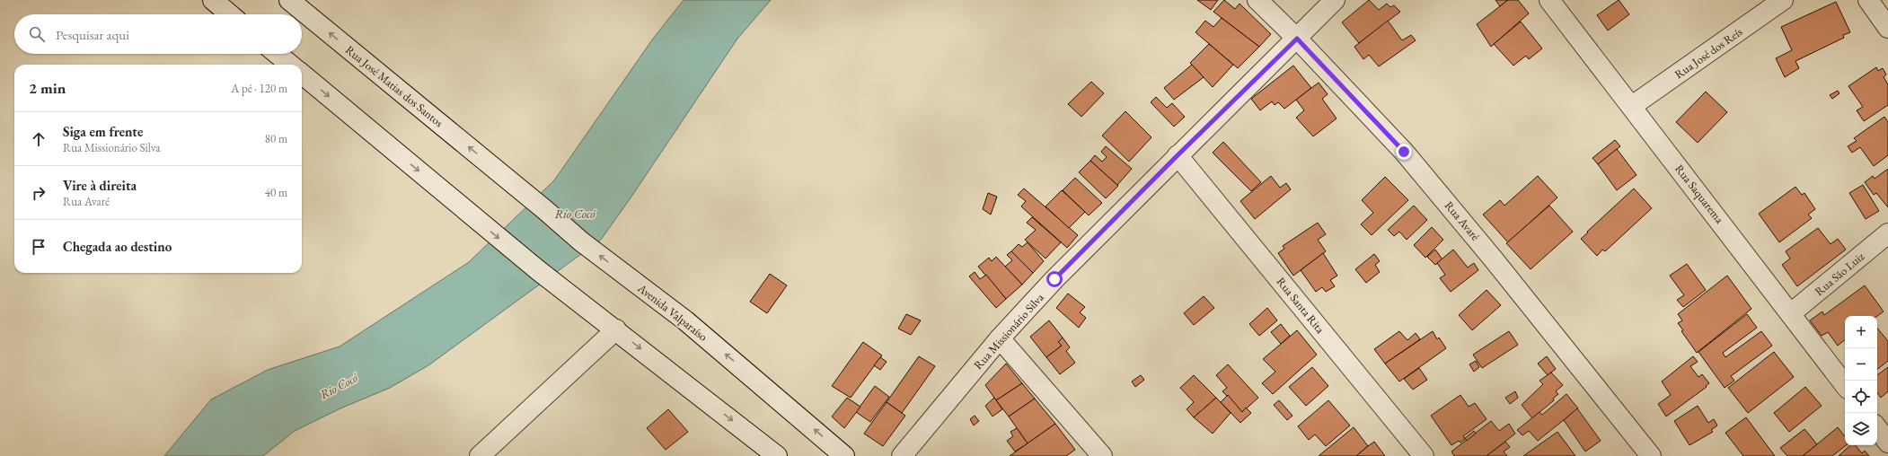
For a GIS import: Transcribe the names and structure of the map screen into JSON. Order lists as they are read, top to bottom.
{
  "streets": {
    "street": [
      "Rua José dos Reís",
      "Rua José Matias dos Santos",
      "Rua Saquarema",
      "Rua Avaré",
      "Rua São Luiz",
      "Rua Santa Rita",
      "Avenida Valparaíso",
      "Rua Missionário Silva"
    ]
  },
  "crossings": [
    ["Rua José dos Reís", "Rua Saquarema"],
    ["Rua José Matias dos Santos", "Avenida Valparaíso"],
    ["Rua Saquarema", "Rua São Luiz"],
    ["Rua Avaré", "Rua Missionário Silva"],
    ["Rua Santa Rita", "Rua Missionário Silva"]
  ],
  "water": ["Rio Cocó"],
  "page": {
    "search": "Pesquisar aqui",
    "heading": ["2 min", "A pé · 120 m"],
    "list": [
      ["Siga em frente", "Rua Missionário Silva", "80 m"],
      ["Vire à direita", "Rua Avaré", "40 m"],
      "Chegada ao destino"
    ],
    "map_buttons": ["+", "−"]
  }
}
